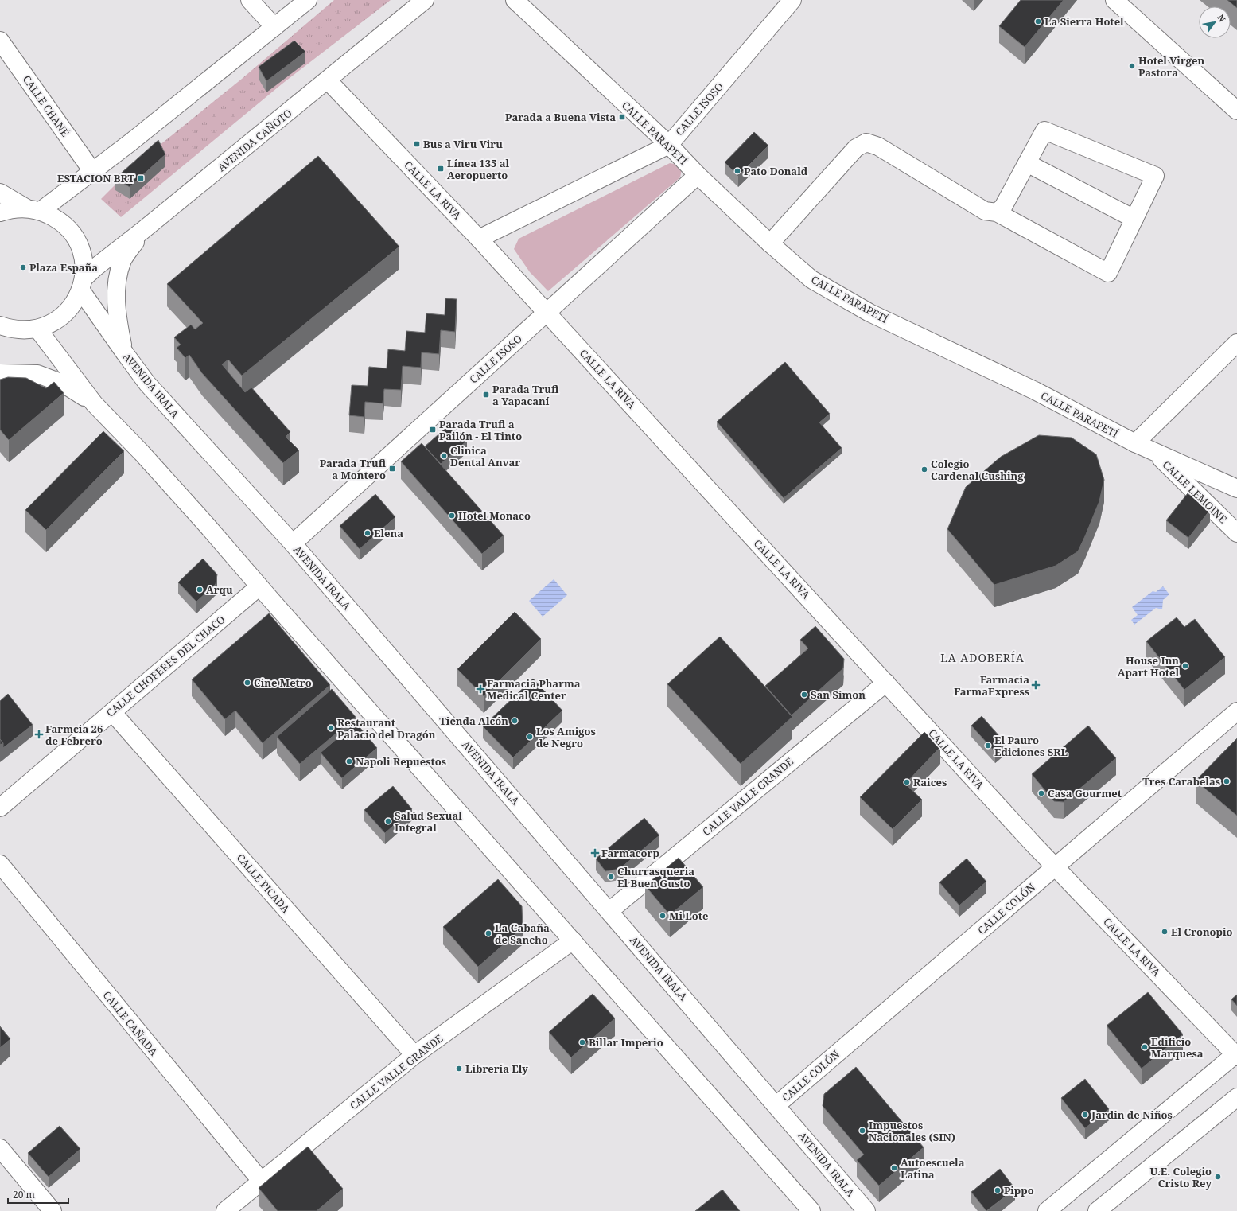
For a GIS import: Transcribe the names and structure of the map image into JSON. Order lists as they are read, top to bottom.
{
  "streets": {
    "street": [
      "CALLE CHANÉ",
      "CALLE ISOSO",
      "CALLE PARAPETÍ",
      "AVENIDA CAÑOTO",
      "CALLE LA RIVA",
      "AVENIDA IRALA",
      "CALLE LEMOINE",
      "CALLE CHOFERES DEL CHACO",
      "CALLE VALLE GRANDE",
      "CALLE PICADA",
      "CALLE COLÓN",
      "CALLE CAÑADA"
    ]
  },
  "crossings": [
    ["CALLE ISOSO", "CALLE PARAPETÍ"],
    ["CALLE ISOSO", "CALLE LA RIVA"],
    ["CALLE ISOSO", "AVENIDA IRALA"],
    ["CALLE PARAPETÍ", "CALLE LEMOINE"],
    ["AVENIDA CAÑOTO", "CALLE LA RIVA"],
    ["AVENIDA CAÑOTO", "AVENIDA IRALA"],
    ["CALLE LA RIVA", "CALLE VALLE GRANDE"],
    ["CALLE LA RIVA", "CALLE COLÓN"],
    ["AVENIDA IRALA", "CALLE VALLE GRANDE"],
    ["AVENIDA IRALA", "CALLE COLÓN"],
    ["CALLE CHOFERES DEL CHACO", "CALLE PICADA"],
    ["CALLE VALLE GRANDE", "CALLE PICADA"],
    ["CALLE VALLE GRANDE", "CALLE CAÑADA"]
  ],
  "districts": ["LA ADOBERÍA"],
  "places": {
    "other": [
      "La Sierra Hotel",
      "Hotel Virgen Pastora",
      "Pato Donald",
      "Plaza España",
      "Clinica Dental Anvar",
      "Colegio Cardenal Cushing",
      "Hotel Monaco",
      "Elena",
      "Arqu",
      "House Inn Apart Hotel",
      "Cine Metro",
      "San Simon",
      "Tienda Alcón",
      "Restaurant Palacio del Dragón",
      "Los Amigos de Negro",
      "El Pauro Ediciones SRL",
      "Napoli Repuestos",
      "Tres Carabelas",
      "Raices",
      "Casa Gourmet",
      "Salúd Sexual Integral",
      "Churrasqueria El Buen Gusto",
      "Mi Lote",
      "El Cronopio",
      "La Cabaña de Sancho",
      "Billar Imperio",
      "Edificio Marquesa",
      "Librería Ely",
      "Jardin de Niños",
      "Impuestos Nacionales (SIN)",
      "Autoescuela Latina",
      "U.E. Colegio Cristo Rey",
      "Pippo"
    ],
    "transit": [
      "Parada a Buena Vista",
      "Bus a Viru Viru",
      "Línea 135 al Aeropuerto",
      "ESTACION BRT",
      "Parada Trufi a Yapacaní",
      "Parada Trufi a Pailón - El Tinto",
      "Parada Trufi a Montero"
    ],
    "health": [
      "Farmacia FarmaExpress",
      "Farmacia Pharma Medical Center",
      "Farmcia 26 de Febrero",
      "Farmacorp"
    ]
  },
  "scale_bar": "20 m",
  "north": "top right"
}
